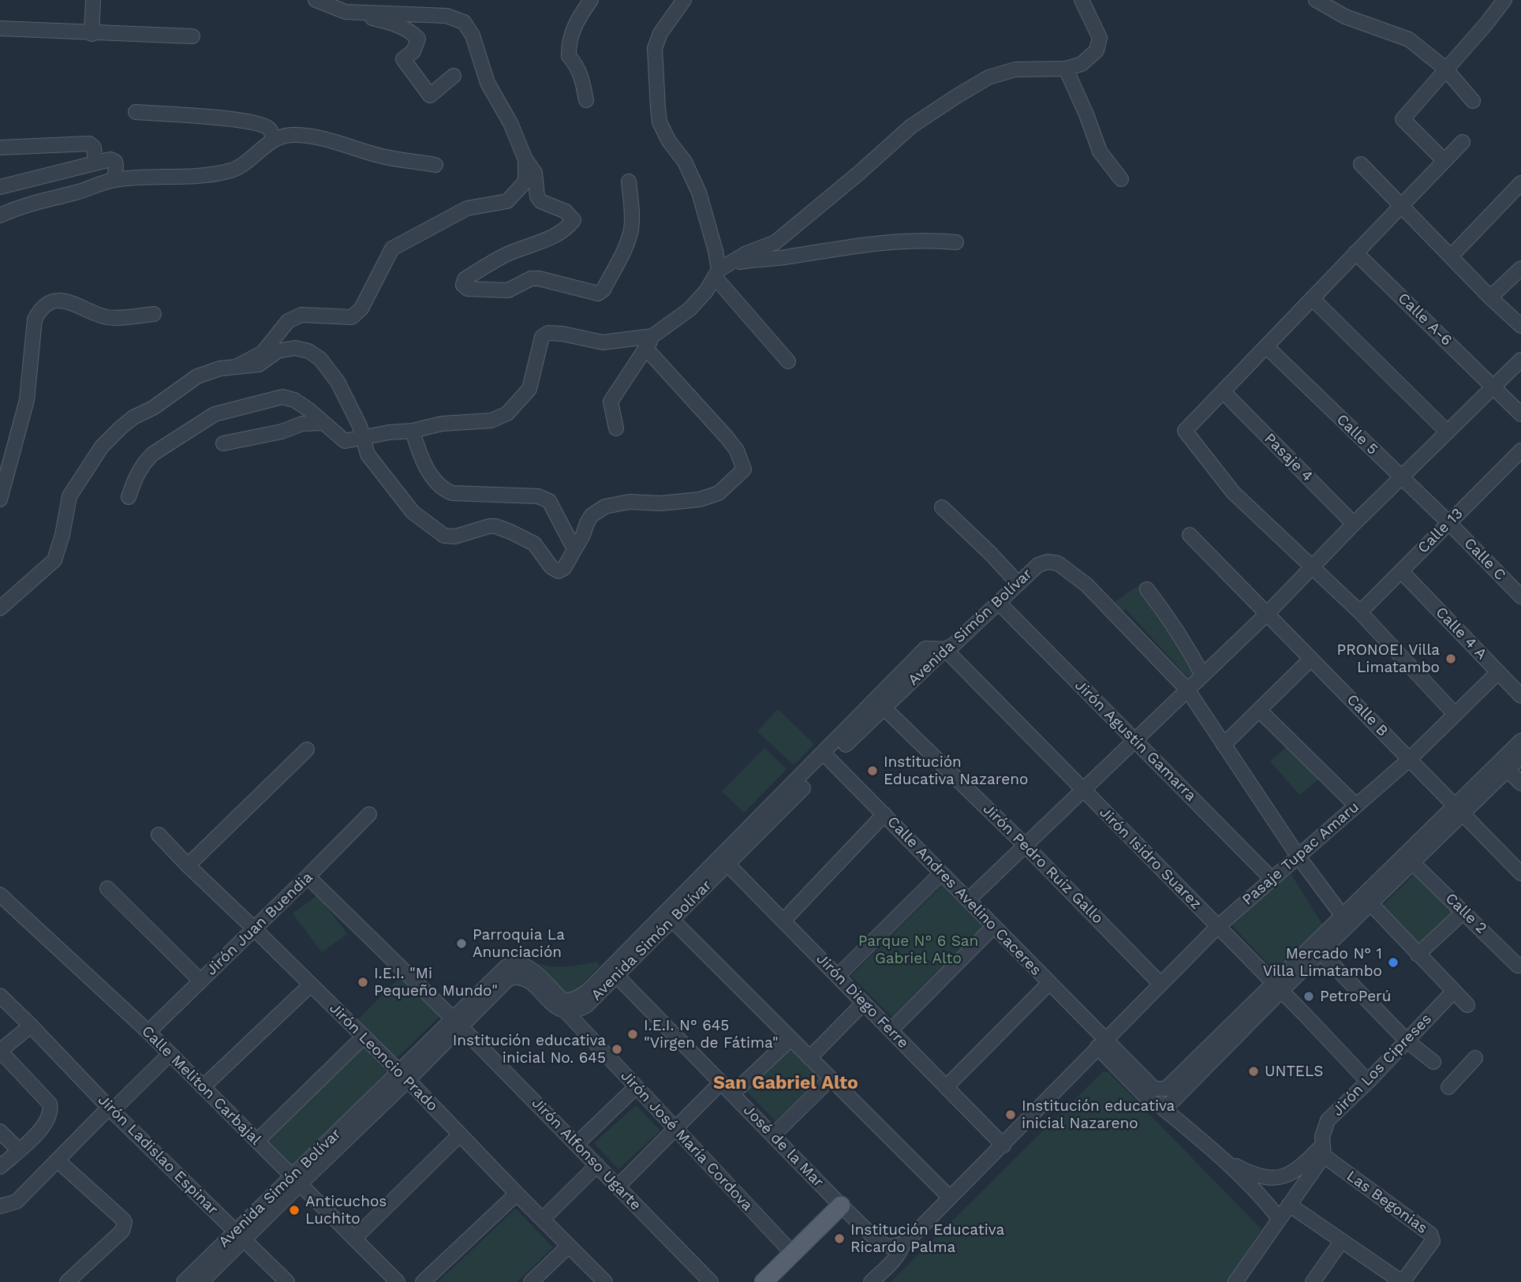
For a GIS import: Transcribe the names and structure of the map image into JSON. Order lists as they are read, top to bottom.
{
  "streets": {
    "street": [
      "Calle A-6",
      "Calle 5",
      "Pasaje 4",
      "Calle 13",
      "Calle C",
      "Avenida Simón Bolívar",
      "Calle 4 A",
      "Calle B",
      "Jirón Agustín Gamarra",
      "Pasaje Tupac Amaru",
      "Jirón Isidro Suarez",
      "Jirón Pedro Ruiz Gallo",
      "Calle Andres Avelino Caceres",
      "Calle 2",
      "Jirón Juan Buendia",
      "Jirón Diego Ferre",
      "Jirón Leoncio Prado",
      "Jirón Los Cipreses",
      "Calle Meliton Carbajal",
      "Jirón José María Cordova",
      "José de la Mar",
      "Jirón Alfonso Ugarte",
      "Jirón Ladislao Espinar",
      "Las Begonias"
    ]
  },
  "crossings": [
    ["Calle 5", "Calle 13"],
    ["Calle 5", "Calle C"],
    ["Calle 13", "Calle C"],
    ["Calle 13", "Calle 4 A"],
    ["Avenida Simón Bolívar", "Jirón Agustín Gamarra"],
    ["Avenida Simón Bolívar", "Jirón Isidro Suarez"],
    ["Avenida Simón Bolívar", "Jirón Pedro Ruiz Gallo"],
    ["Avenida Simón Bolívar", "Calle Andres Avelino Caceres"],
    ["Avenida Simón Bolívar", "Jirón Diego Ferre"],
    ["Avenida Simón Bolívar", "Jirón Leoncio Prado"],
    ["Avenida Simón Bolívar", "Calle Meliton Carbajal"],
    ["Avenida Simón Bolívar", "Jirón José María Cordova"],
    ["Avenida Simón Bolívar", "José de la Mar"],
    ["Avenida Simón Bolívar", "Jirón Alfonso Ugarte"],
    ["Avenida Simón Bolívar", "Jirón Ladislao Espinar"],
    ["Calle 4 A", "Pasaje Tupac Amaru"],
    ["Calle B", "Pasaje Tupac Amaru"],
    ["Jirón Agustín Gamarra", "Pasaje Tupac Amaru"],
    ["Pasaje Tupac Amaru", "Jirón Isidro Suarez"],
    ["Pasaje Tupac Amaru", "Jirón Pedro Ruiz Gallo"],
    ["Pasaje Tupac Amaru", "Calle Andres Avelino Caceres"],
    ["Pasaje Tupac Amaru", "Jirón Diego Ferre"],
    ["Pasaje Tupac Amaru", "José de la Mar"],
    ["Jirón Isidro Suarez", "Jirón Los Cipreses"],
    ["Jirón Juan Buendia", "Jirón Leoncio Prado"],
    ["Jirón Juan Buendia", "Calle Meliton Carbajal"],
    ["Jirón Juan Buendia", "Jirón Alfonso Ugarte"],
    ["Jirón Los Cipreses", "Las Begonias"]
  ],
  "districts": ["San Gabriel Alto"],
  "parks": ["Parque N° 6 San Gabriel Alto"],
  "places": [
    "PRONOEI Villa Limatambo",
    "Institución Educativa Nazareno",
    "Parroquia La Anunciación",
    "Mercado N° 1 Villa Limatambo",
    "I.E.I. \"Mi Pequeño Mundo\"",
    "PetroPerú",
    "I.E.I. N° 645 \"Virgen de Fátima\"",
    "Institución educativa inicial No. 645",
    "UNTELS",
    "Institución educativa inicial Nazareno",
    "Anticuchos Luchito",
    "Institución Educativa Ricardo Palma"
  ]
}
